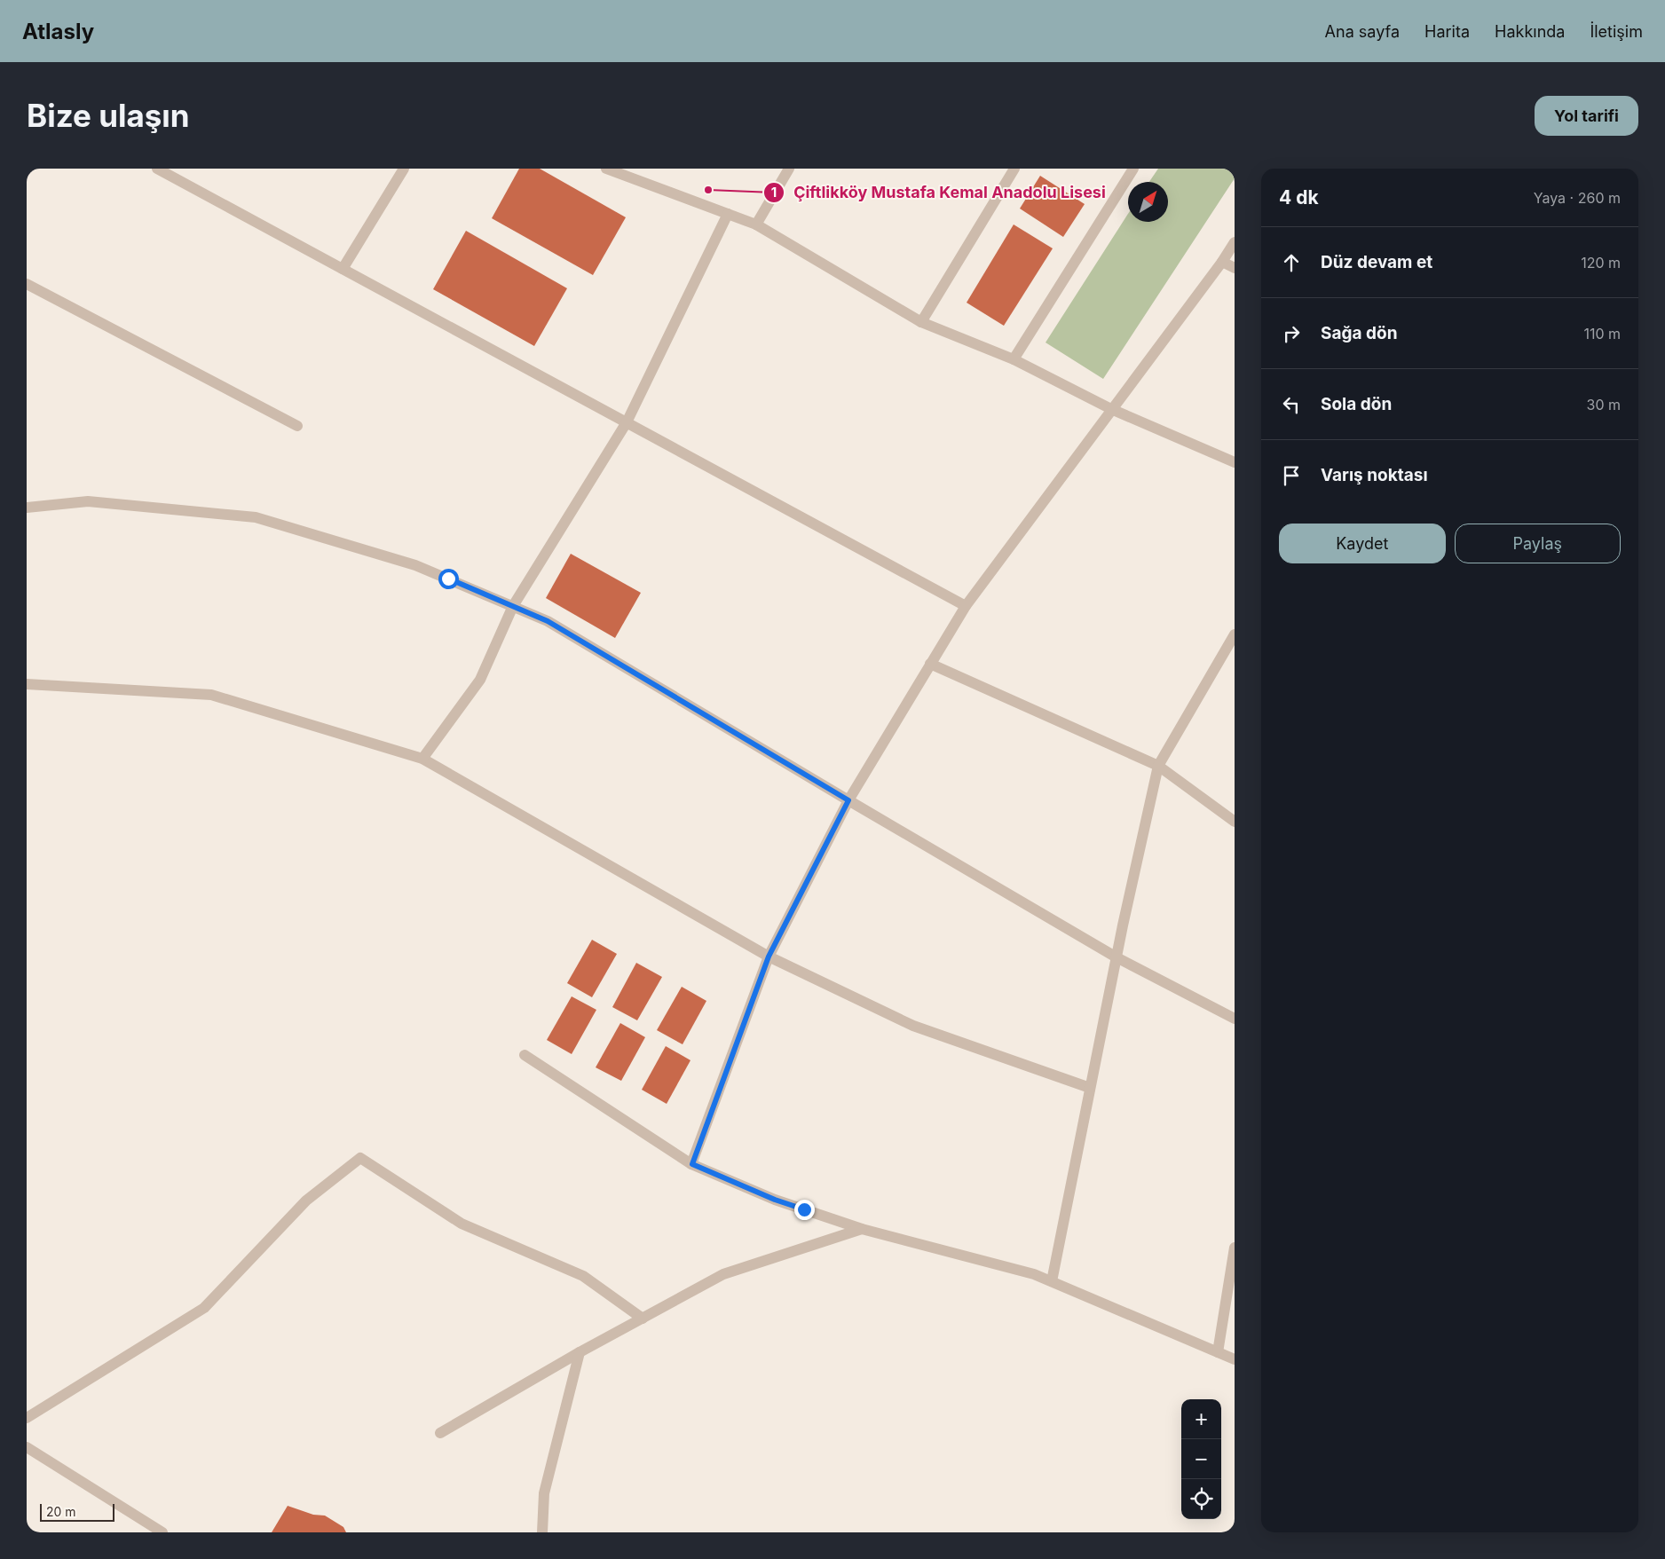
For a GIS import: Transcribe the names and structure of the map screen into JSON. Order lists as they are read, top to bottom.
{
  "places": ["Çiftlikköy Mustafa Kemal Anadolu Lisesi"],
  "scale_bar": "20 m",
  "north": "top right",
  "page": {
    "header": "Atlasly",
    "nav": [
      "Ana sayfa",
      "Harita",
      "Hakkında",
      "İletişim"
    ],
    "buttons": [
      "Yol tarifi",
      ["Kaydet", "Paylaş"]
    ],
    "title": "Bize ulaşın",
    "heading": ["4 dk", "Yaya · 260 m"],
    "list": [
      ["Düz devam et", "120 m"],
      ["Sağa dön", "110 m"],
      ["Sola dön", "30 m"],
      "Varış noktası"
    ],
    "map_buttons": ["+", "−"],
    "scale": "20 m"
  }
}
